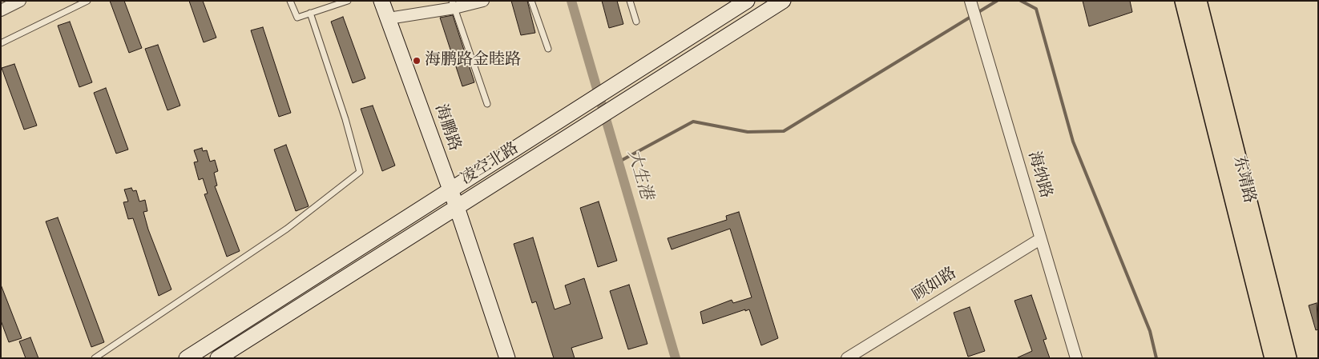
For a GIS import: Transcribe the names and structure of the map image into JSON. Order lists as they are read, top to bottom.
{
  "streets": {
    "main road": ["海鹏路", "凌空北路", "东靖路"],
    "street": ["海纳路", "顾如路"]
  },
  "crossings": [
    ["海鹏路", "凌空北路"],
    ["海纳路", "顾如路"]
  ],
  "water": ["大生港"],
  "places": ["海鹏路金睦路"]
}
